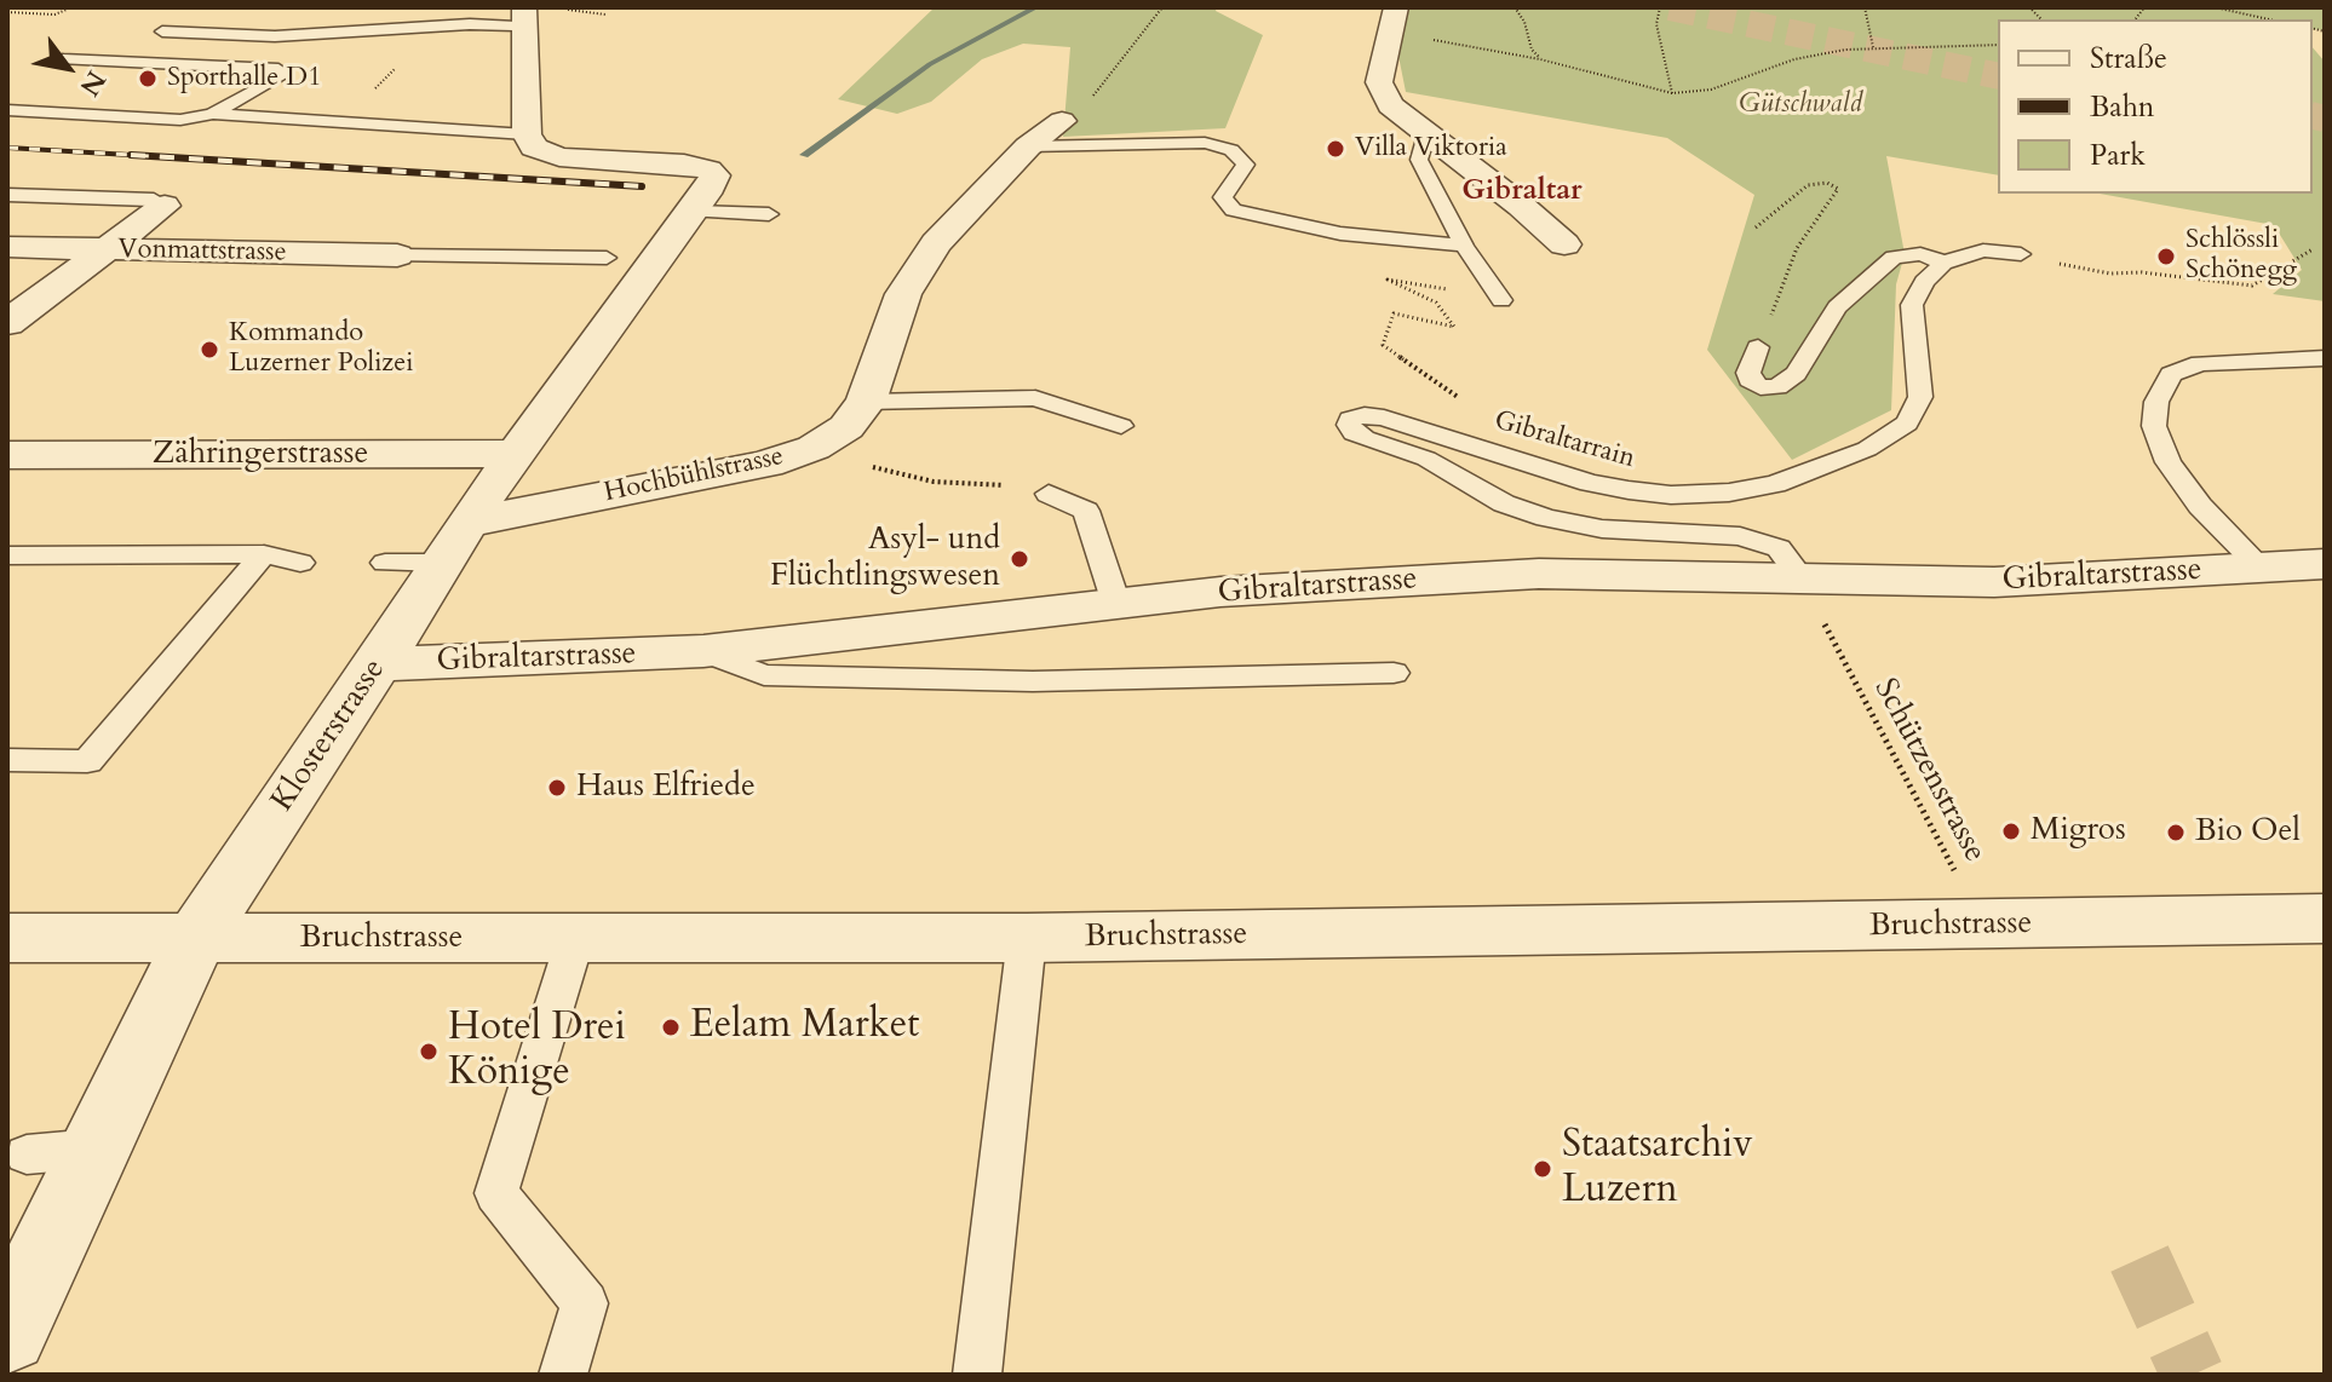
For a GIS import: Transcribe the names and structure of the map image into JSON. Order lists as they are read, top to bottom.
{
  "streets": {
    "street": [
      "Vonmattstrasse",
      "Zähringerstrasse",
      "Hochbühlstrasse",
      "Gibraltarstrasse",
      "Klosterstrasse",
      "Bruchstrasse"
    ],
    "lane": ["Gibraltarrain"],
    "path": ["Schützenstrasse"]
  },
  "crossings": [
    ["Gibraltarrain", "Gibraltarstrasse"],
    ["Gibraltarrain", "Schützenstrasse"],
    ["Zähringerstrasse", "Klosterstrasse"],
    ["Hochbühlstrasse", "Klosterstrasse"],
    ["Gibraltarstrasse", "Klosterstrasse"],
    ["Gibraltarstrasse", "Schützenstrasse"],
    ["Klosterstrasse", "Bruchstrasse"],
    ["Schützenstrasse", "Bruchstrasse"]
  ],
  "districts": ["Gibraltar"],
  "parks": ["Gütschwald"],
  "places": [
    "Sporthalle D1",
    "Villa Viktoria",
    "Schlössli Schönegg",
    "Kommando Luzerner Polizei",
    "Asyl- und Flüchtlingswesen",
    "Haus Elfriede",
    "Migros",
    "Bio Oel",
    "Eelam Market",
    "Hotel Drei Könige",
    "Staatsarchiv Luzern"
  ],
  "legend": ["Straße", "Bahn", "Park"],
  "north": "bottom right"
}
